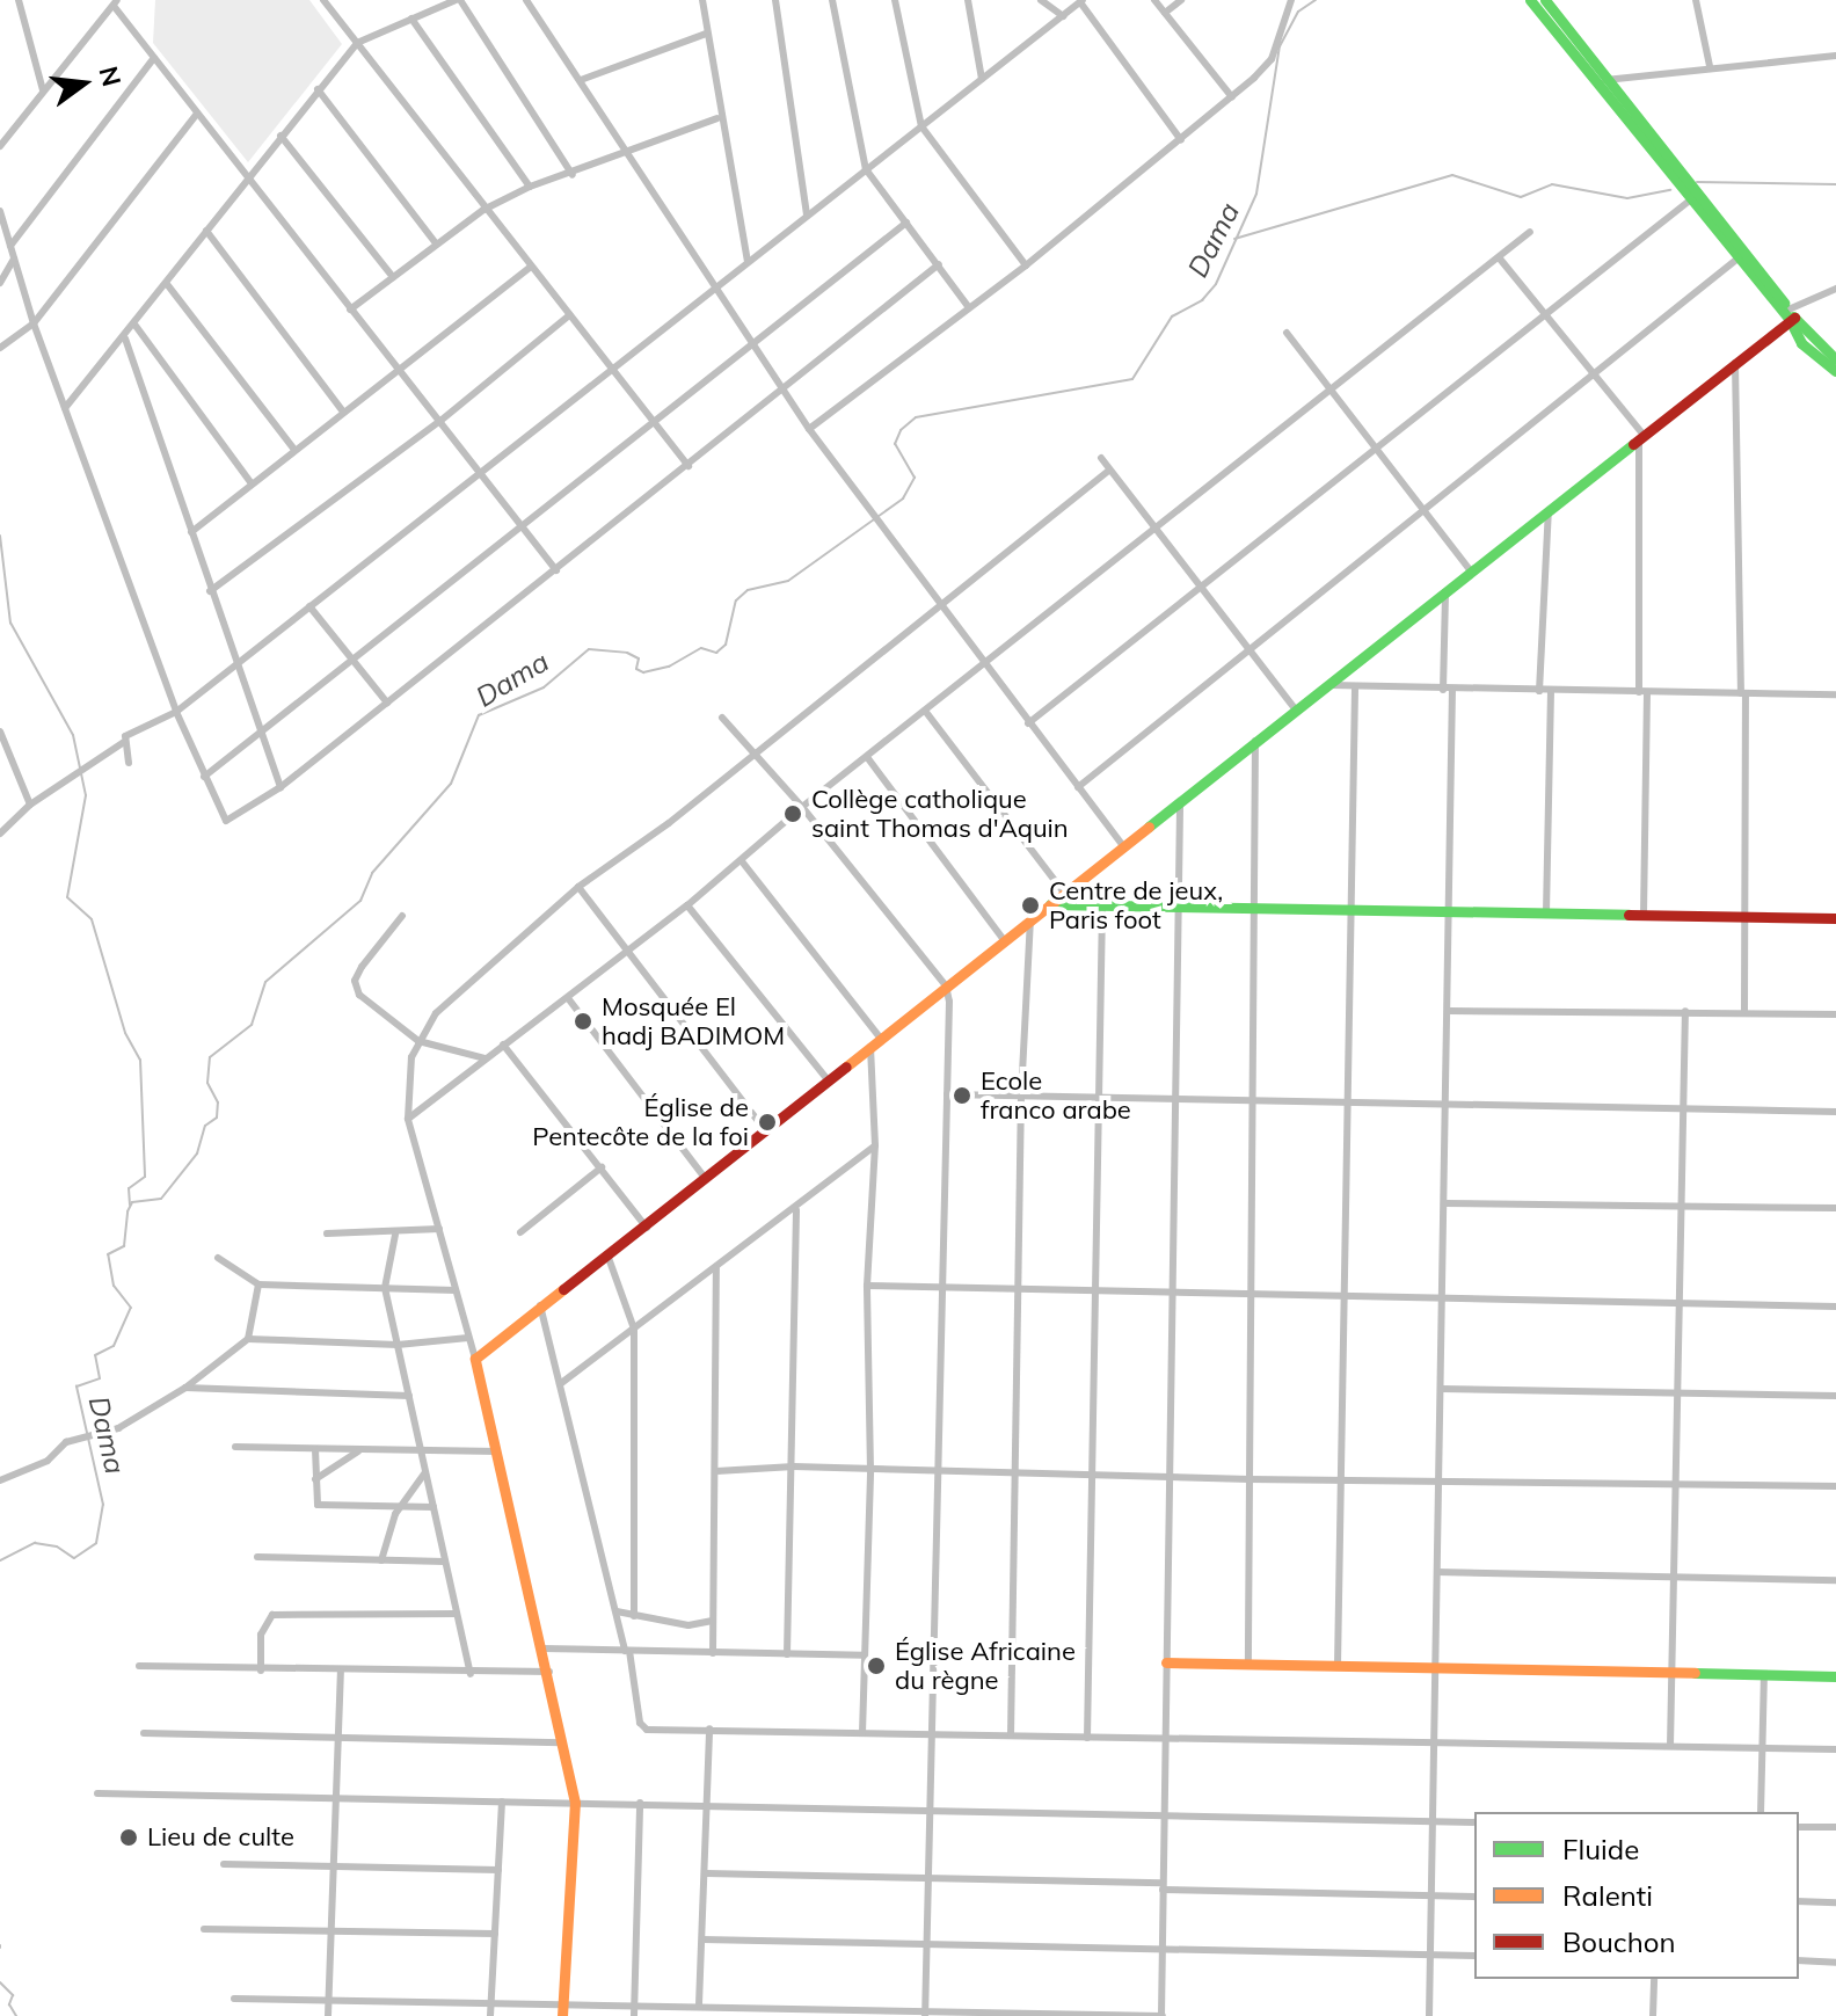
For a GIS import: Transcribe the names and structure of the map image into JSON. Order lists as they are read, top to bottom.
{
  "water": ["Dama"],
  "places": [
    "Collège catholique saint Thomas d'Aquin",
    "Centre de jeux, Paris foot",
    "Mosquée El hadj BADIMOM",
    "Ecole franco arabe",
    "Église de Pentecôte de la foi",
    "Église Africaine du règne",
    "Lieu de culte"
  ],
  "legend": ["Fluide", "Ralenti", "Bouchon"],
  "north": "right"
}
